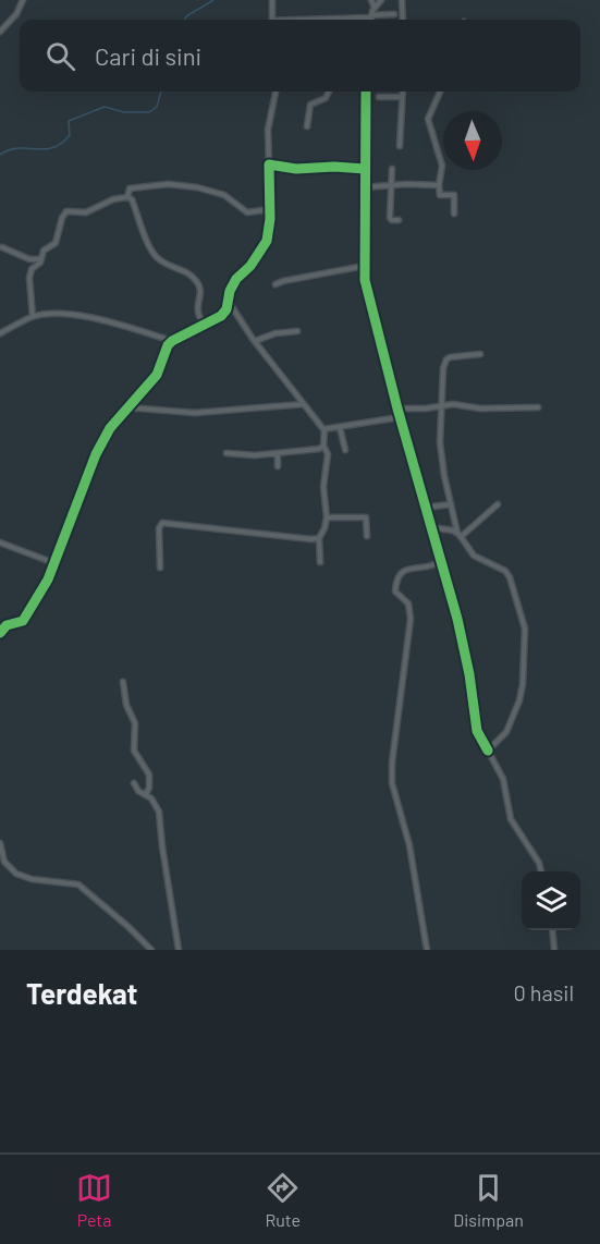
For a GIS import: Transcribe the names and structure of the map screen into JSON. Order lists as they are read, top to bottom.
{
  "north": "bottom",
  "page": {
    "search": "Cari di sini",
    "heading": ["Terdekat", "0 hasil"],
    "nav": ["Peta", "Rute", "Disimpan"]
  }
}
